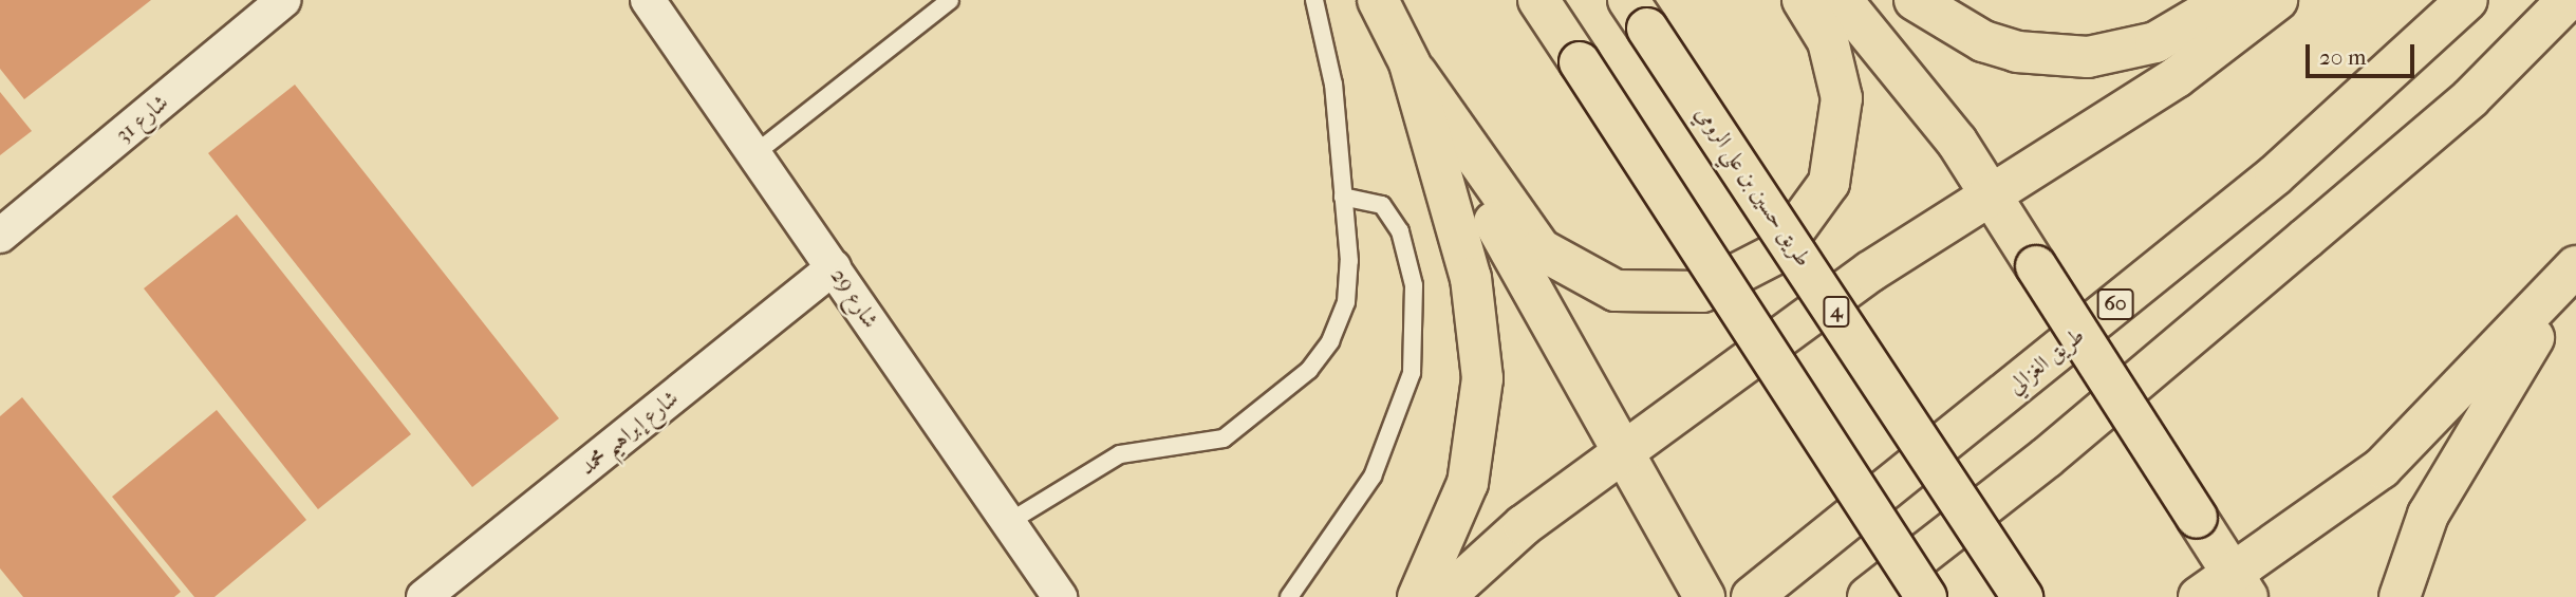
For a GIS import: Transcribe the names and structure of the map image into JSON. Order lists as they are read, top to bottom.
{
  "streets": {
    "highway": [
      "طريق حسين بن علي الرومي",
      "60",
      "4",
      "طريق الغزالي"
    ],
    "street": ["شارع 31", "شارع 29", "شارع إبراهيم محمد"]
  },
  "crossings": [
    ["شارع 29", "شارع إبراهيم محمد"]
  ],
  "scale_bar": "20 m"
}
